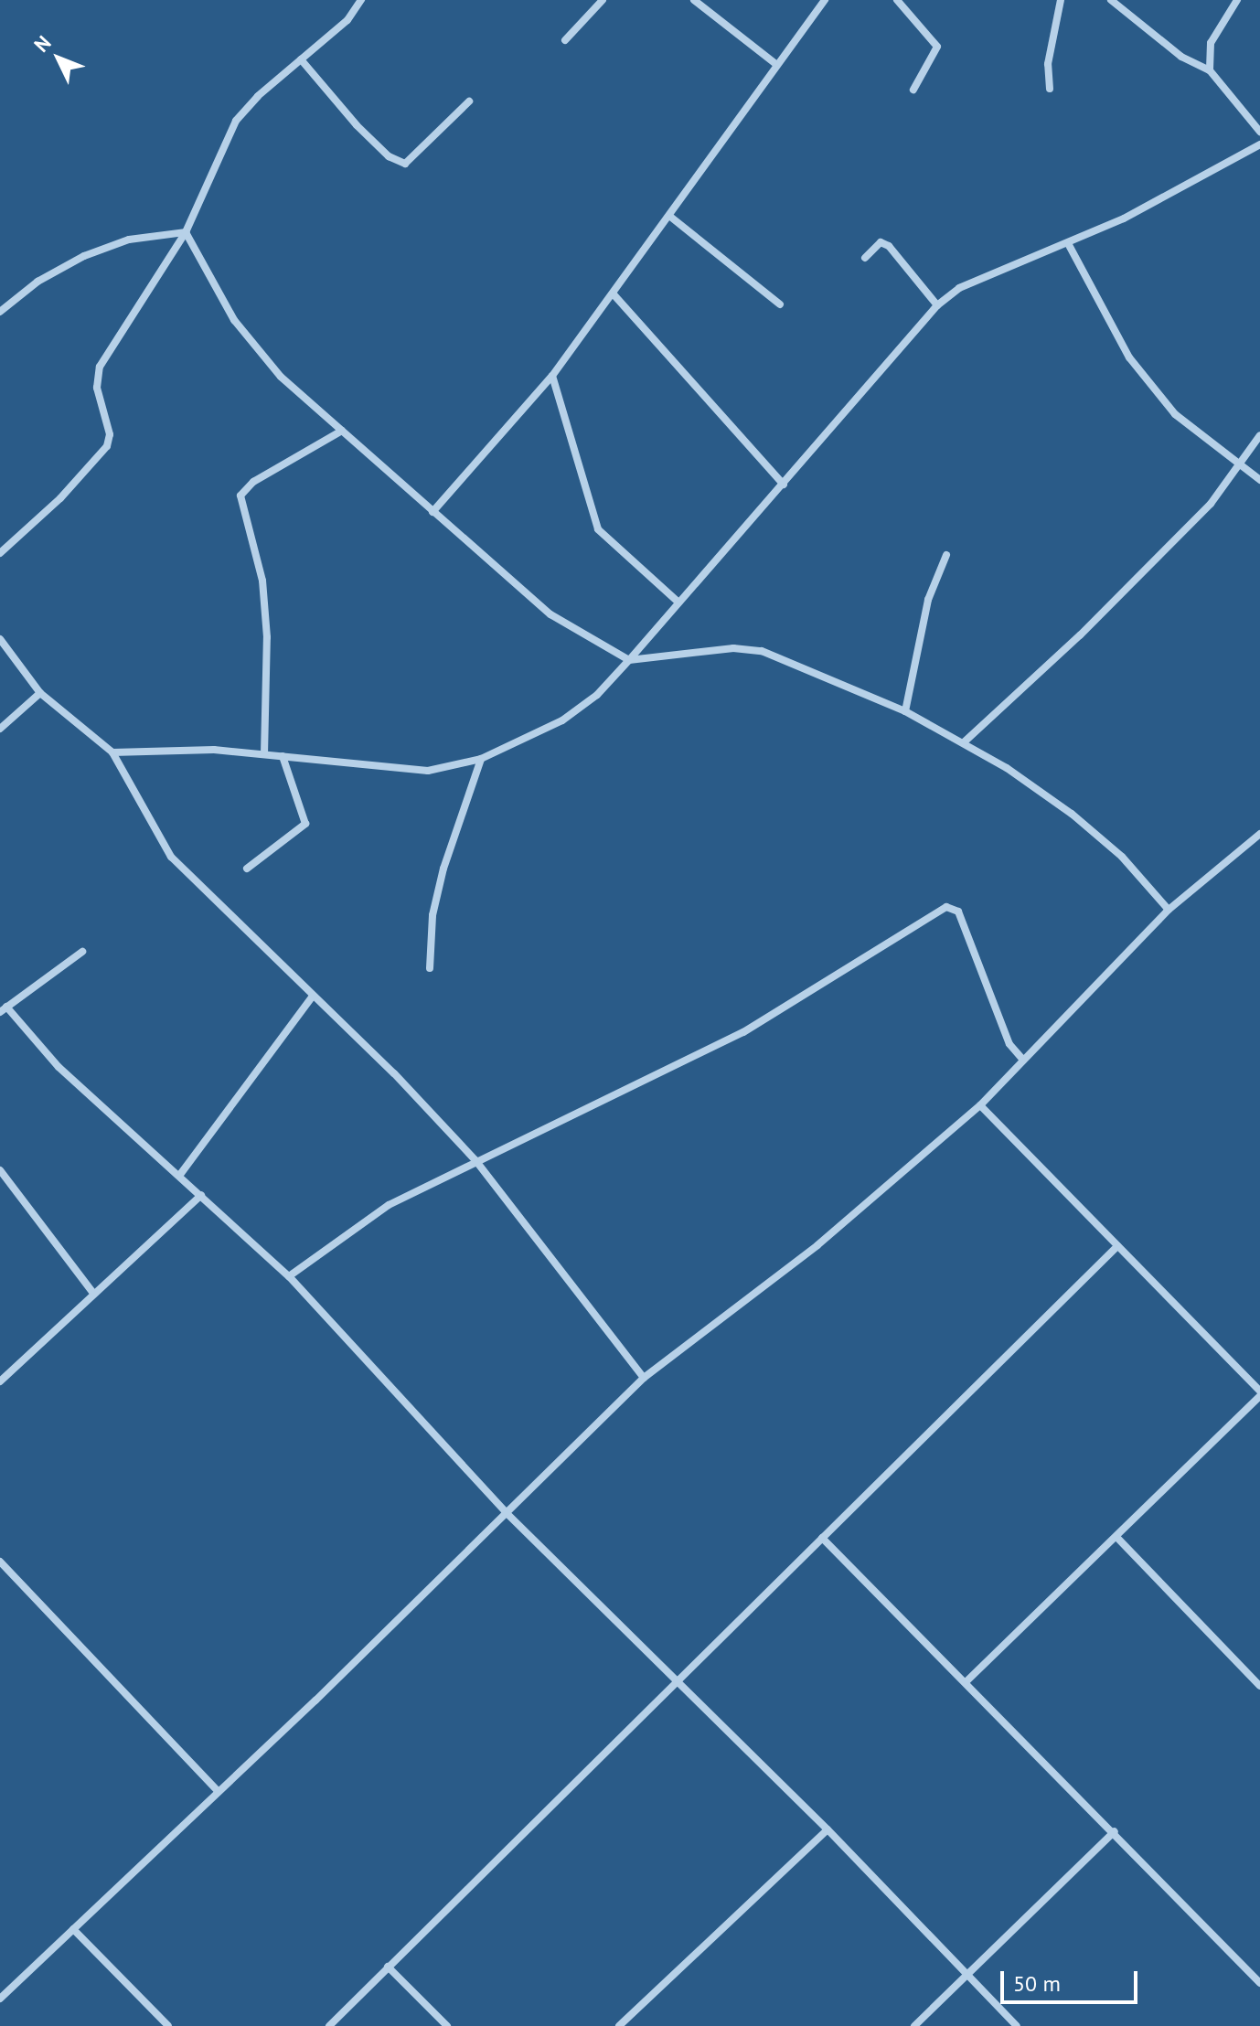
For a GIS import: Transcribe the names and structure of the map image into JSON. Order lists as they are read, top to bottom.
{
  "scale_bar": "50 m",
  "north": "top left"
}
